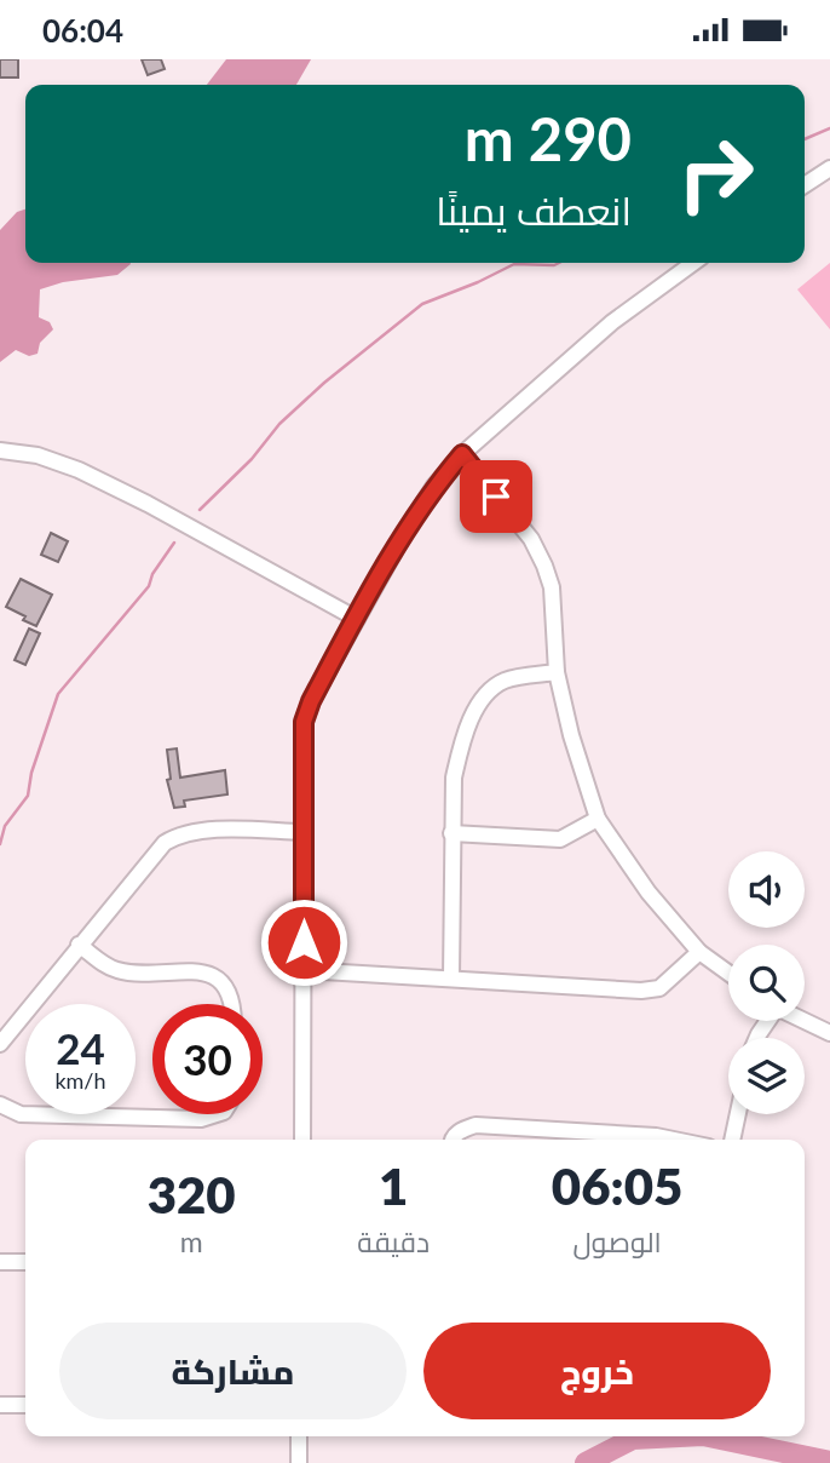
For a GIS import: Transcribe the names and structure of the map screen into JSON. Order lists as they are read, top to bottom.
{
  "page": {
    "status": "06:04",
    "turn": ["290 m", "انعطف يمينًا"],
    "speed": "24 km/h",
    "limit": "30",
    "eta": [
      "06:05",
      "الوصول",
      "1",
      "دقيقة",
      "320",
      "m"
    ],
    "buttons": ["خروج", "مشاركة"]
  }
}
